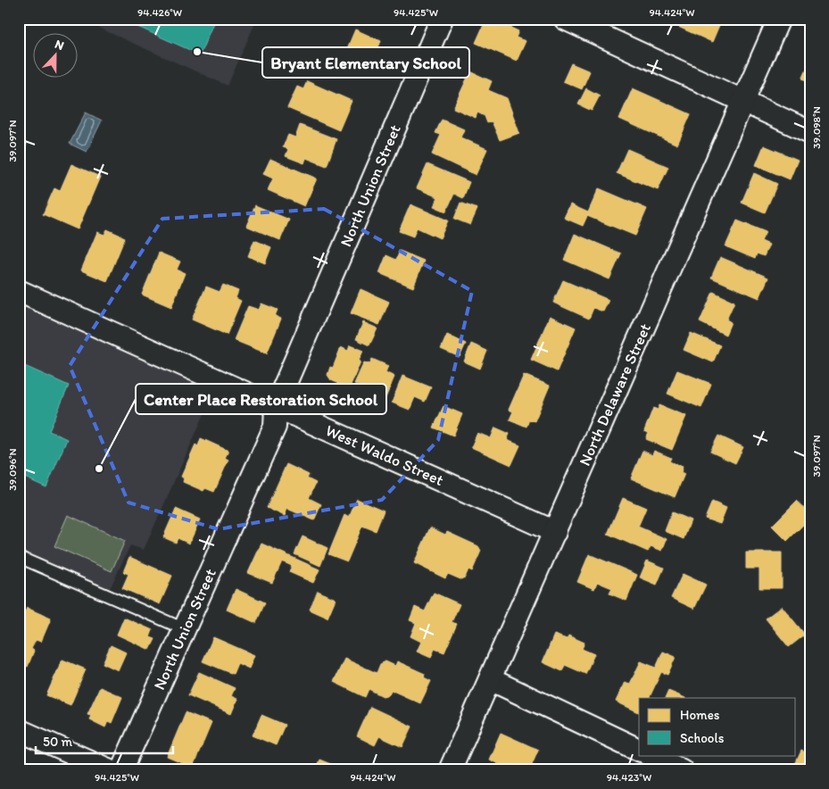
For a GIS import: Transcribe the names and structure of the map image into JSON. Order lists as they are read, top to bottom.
{
  "streets": {
    "street": ["North Union Street", "North Delaware Street", "West Waldo Street"]
  },
  "crossings": [
    ["North Union Street", "West Waldo Street"],
    ["North Delaware Street", "West Waldo Street"]
  ],
  "places": ["Bryant Elementary School", "Center Place Restoration School"],
  "legend": ["Homes", "Schools"],
  "scale_bar": "50 m",
  "north": "top",
  "coordinates": [
    "94.426°W",
    "94.425°W",
    "94.424°W",
    "39.098°N",
    "39.097°N",
    "39.096°N",
    "94.423°W"
  ]
}
